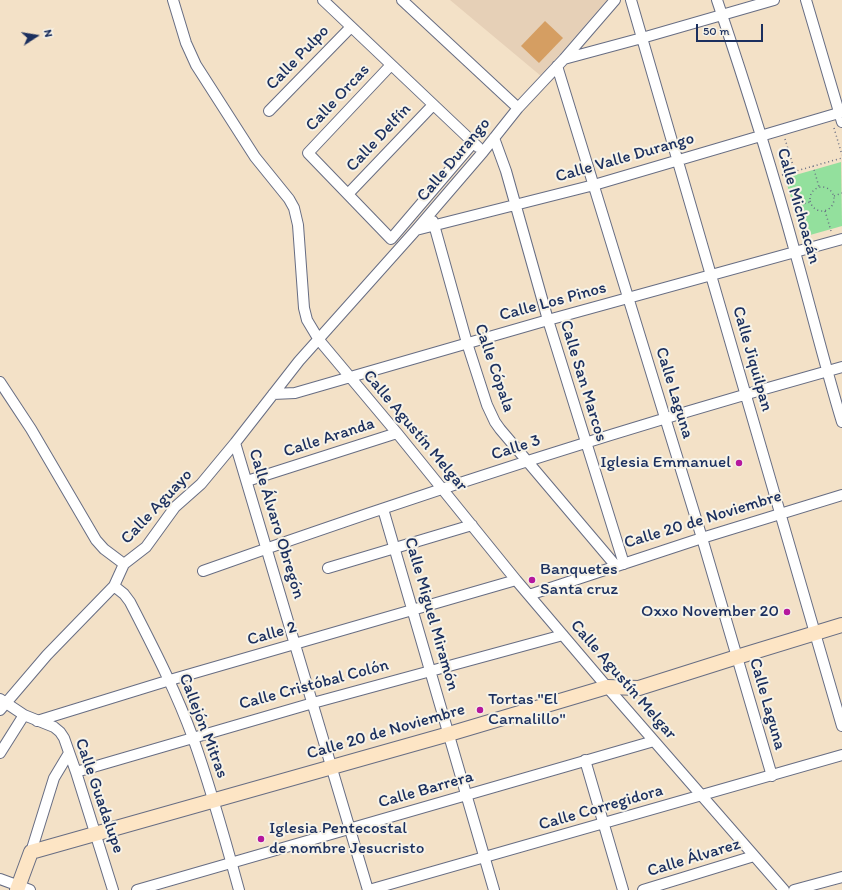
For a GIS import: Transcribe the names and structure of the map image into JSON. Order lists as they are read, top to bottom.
{
  "streets": {
    "street": [
      "Calle Pulpo",
      "Calle Orcas",
      "Calle Delfín",
      "Calle Valle Durango",
      "Calle Durango",
      "Calle Michoacán",
      "Calle Los Pinos",
      "Calle Jiquilpan",
      "Calle Cópala",
      "Calle San Marcos",
      "Calle Laguna",
      "Calle Agustín Melgar",
      "Calle Aranda",
      "Calle 3",
      "Calle Aguayo",
      "Calle 20 de Noviembre",
      "Calle Álvaro Obregón",
      "Calle Miguel Miramón",
      "Calle 2",
      "Calle Cristóbal Colón",
      "Callejón Mitras",
      "Calle Barrera",
      "Calle Guadalupe",
      "Calle Corregidora",
      "Calle Álvarez"
    ]
  },
  "crossings": [
    ["Calle Orcas", "Calle Delfín"],
    ["Calle Valle Durango", "Calle Durango"],
    ["Calle Valle Durango", "Calle Michoacán"],
    ["Calle Valle Durango", "Calle Jiquilpan"],
    ["Calle Valle Durango", "Calle Cópala"],
    ["Calle Valle Durango", "Calle San Marcos"],
    ["Calle Valle Durango", "Calle Laguna"],
    ["Calle Durango", "Calle Cópala"],
    ["Calle Durango", "Calle San Marcos"],
    ["Calle Durango", "Calle Laguna"],
    ["Calle Durango", "Calle Agustín Melgar"],
    ["Calle Durango", "Calle Aguayo"],
    ["Calle Michoacán", "Calle Los Pinos"],
    ["Calle Michoacán", "Calle 3"],
    ["Calle Los Pinos", "Calle Jiquilpan"],
    ["Calle Los Pinos", "Calle Cópala"],
    ["Calle Los Pinos", "Calle San Marcos"],
    ["Calle Los Pinos", "Calle Laguna"],
    ["Calle Los Pinos", "Calle Agustín Melgar"],
    ["Calle Los Pinos", "Calle Aguayo"],
    ["Calle Jiquilpan", "Calle 3"],
    ["Calle Jiquilpan", "Calle 20 de Noviembre"],
    ["Calle Cópala", "Calle San Marcos"],
    ["Calle Cópala", "Calle 3"],
    ["Calle Cópala", "Calle 20 de Noviembre"],
    ["Calle San Marcos", "Calle 3"],
    ["Calle San Marcos", "Calle 20 de Noviembre"],
    ["Calle Laguna", "Calle 3"],
    ["Calle Laguna", "Calle 20 de Noviembre"],
    ["Calle Laguna", "Calle Corregidora"],
    ["Calle Agustín Melgar", "Calle Aranda"],
    ["Calle Agustín Melgar", "Calle 3"],
    ["Calle Agustín Melgar", "Calle Aguayo"],
    ["Calle Agustín Melgar", "Calle 20 de Noviembre"],
    ["Calle Agustín Melgar", "Calle 2"],
    ["Calle Agustín Melgar", "Calle Cristóbal Colón"],
    ["Calle Agustín Melgar", "Calle Barrera"],
    ["Calle Agustín Melgar", "Calle Corregidora"],
    ["Calle Agustín Melgar", "Calle Álvarez"],
    ["Calle Aranda", "Calle Álvaro Obregón"],
    ["Calle 3", "Calle Álvaro Obregón"],
    ["Calle 3", "Calle Miguel Miramón"],
    ["Calle Aguayo", "Calle Álvaro Obregón"],
    ["Calle Aguayo", "Callejón Mitras"],
    ["Calle Aguayo", "Calle Guadalupe"],
    ["Calle 20 de Noviembre", "Calle Álvaro Obregón"],
    ["Calle 20 de Noviembre", "Calle Miguel Miramón"],
    ["Calle 20 de Noviembre", "Callejón Mitras"],
    ["Calle 20 de Noviembre", "Calle Guadalupe"],
    ["Calle Álvaro Obregón", "Calle 2"],
    ["Calle Álvaro Obregón", "Calle Cristóbal Colón"],
    ["Calle Álvaro Obregón", "Calle Barrera"],
    ["Calle Álvaro Obregón", "Calle Corregidora"],
    ["Calle Miguel Miramón", "Calle 2"],
    ["Calle Miguel Miramón", "Calle Cristóbal Colón"],
    ["Calle Miguel Miramón", "Calle Barrera"],
    ["Calle Miguel Miramón", "Calle Corregidora"],
    ["Calle 2", "Callejón Mitras"],
    ["Calle 2", "Calle Guadalupe"],
    ["Calle Cristóbal Colón", "Callejón Mitras"],
    ["Calle Cristóbal Colón", "Calle Guadalupe"],
    ["Callejón Mitras", "Calle Barrera"]
  ],
  "places": [
    "Iglesia Emmanuel",
    "Banquetes Santa cruz",
    "Oxxo November 20",
    "Tortas \"El Carnalillo\"",
    "Iglesia Pentecostal de nombre Jesucristo"
  ],
  "scale_bar": "50 m",
  "north": "right"
}
